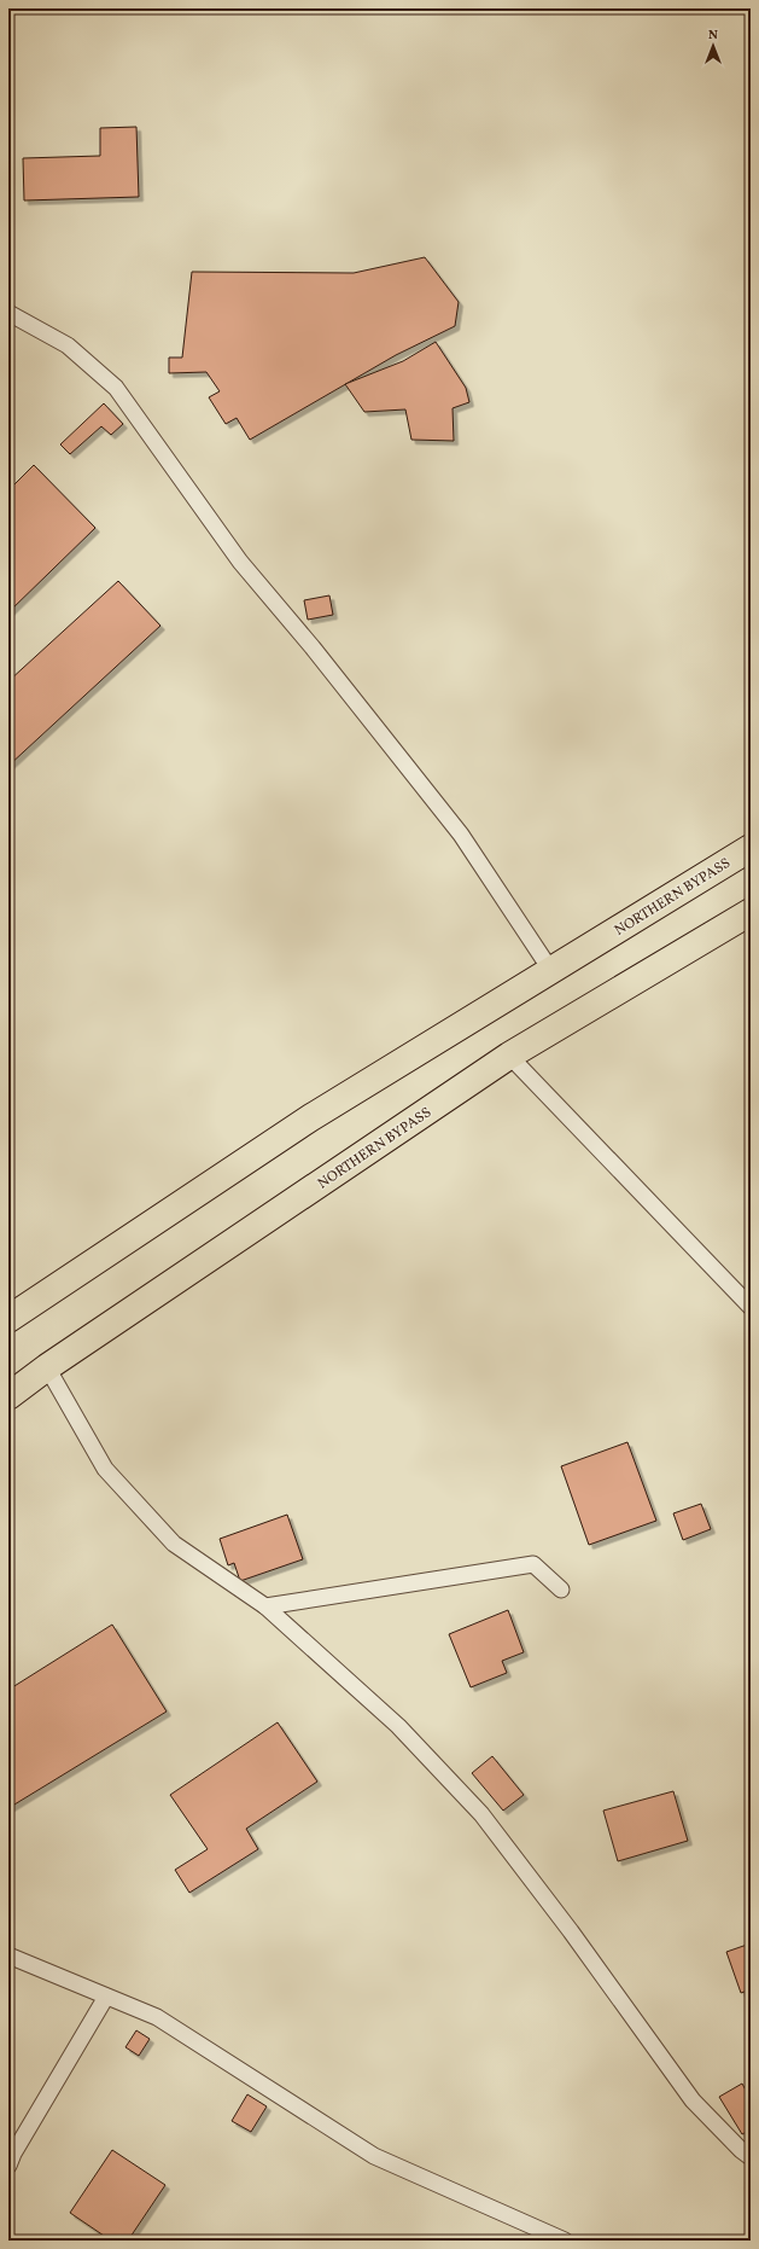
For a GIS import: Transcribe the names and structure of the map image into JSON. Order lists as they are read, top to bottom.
{
  "streets": {
    "highway": ["NORTHERN BYPASS"]
  },
  "north": "top"
}
